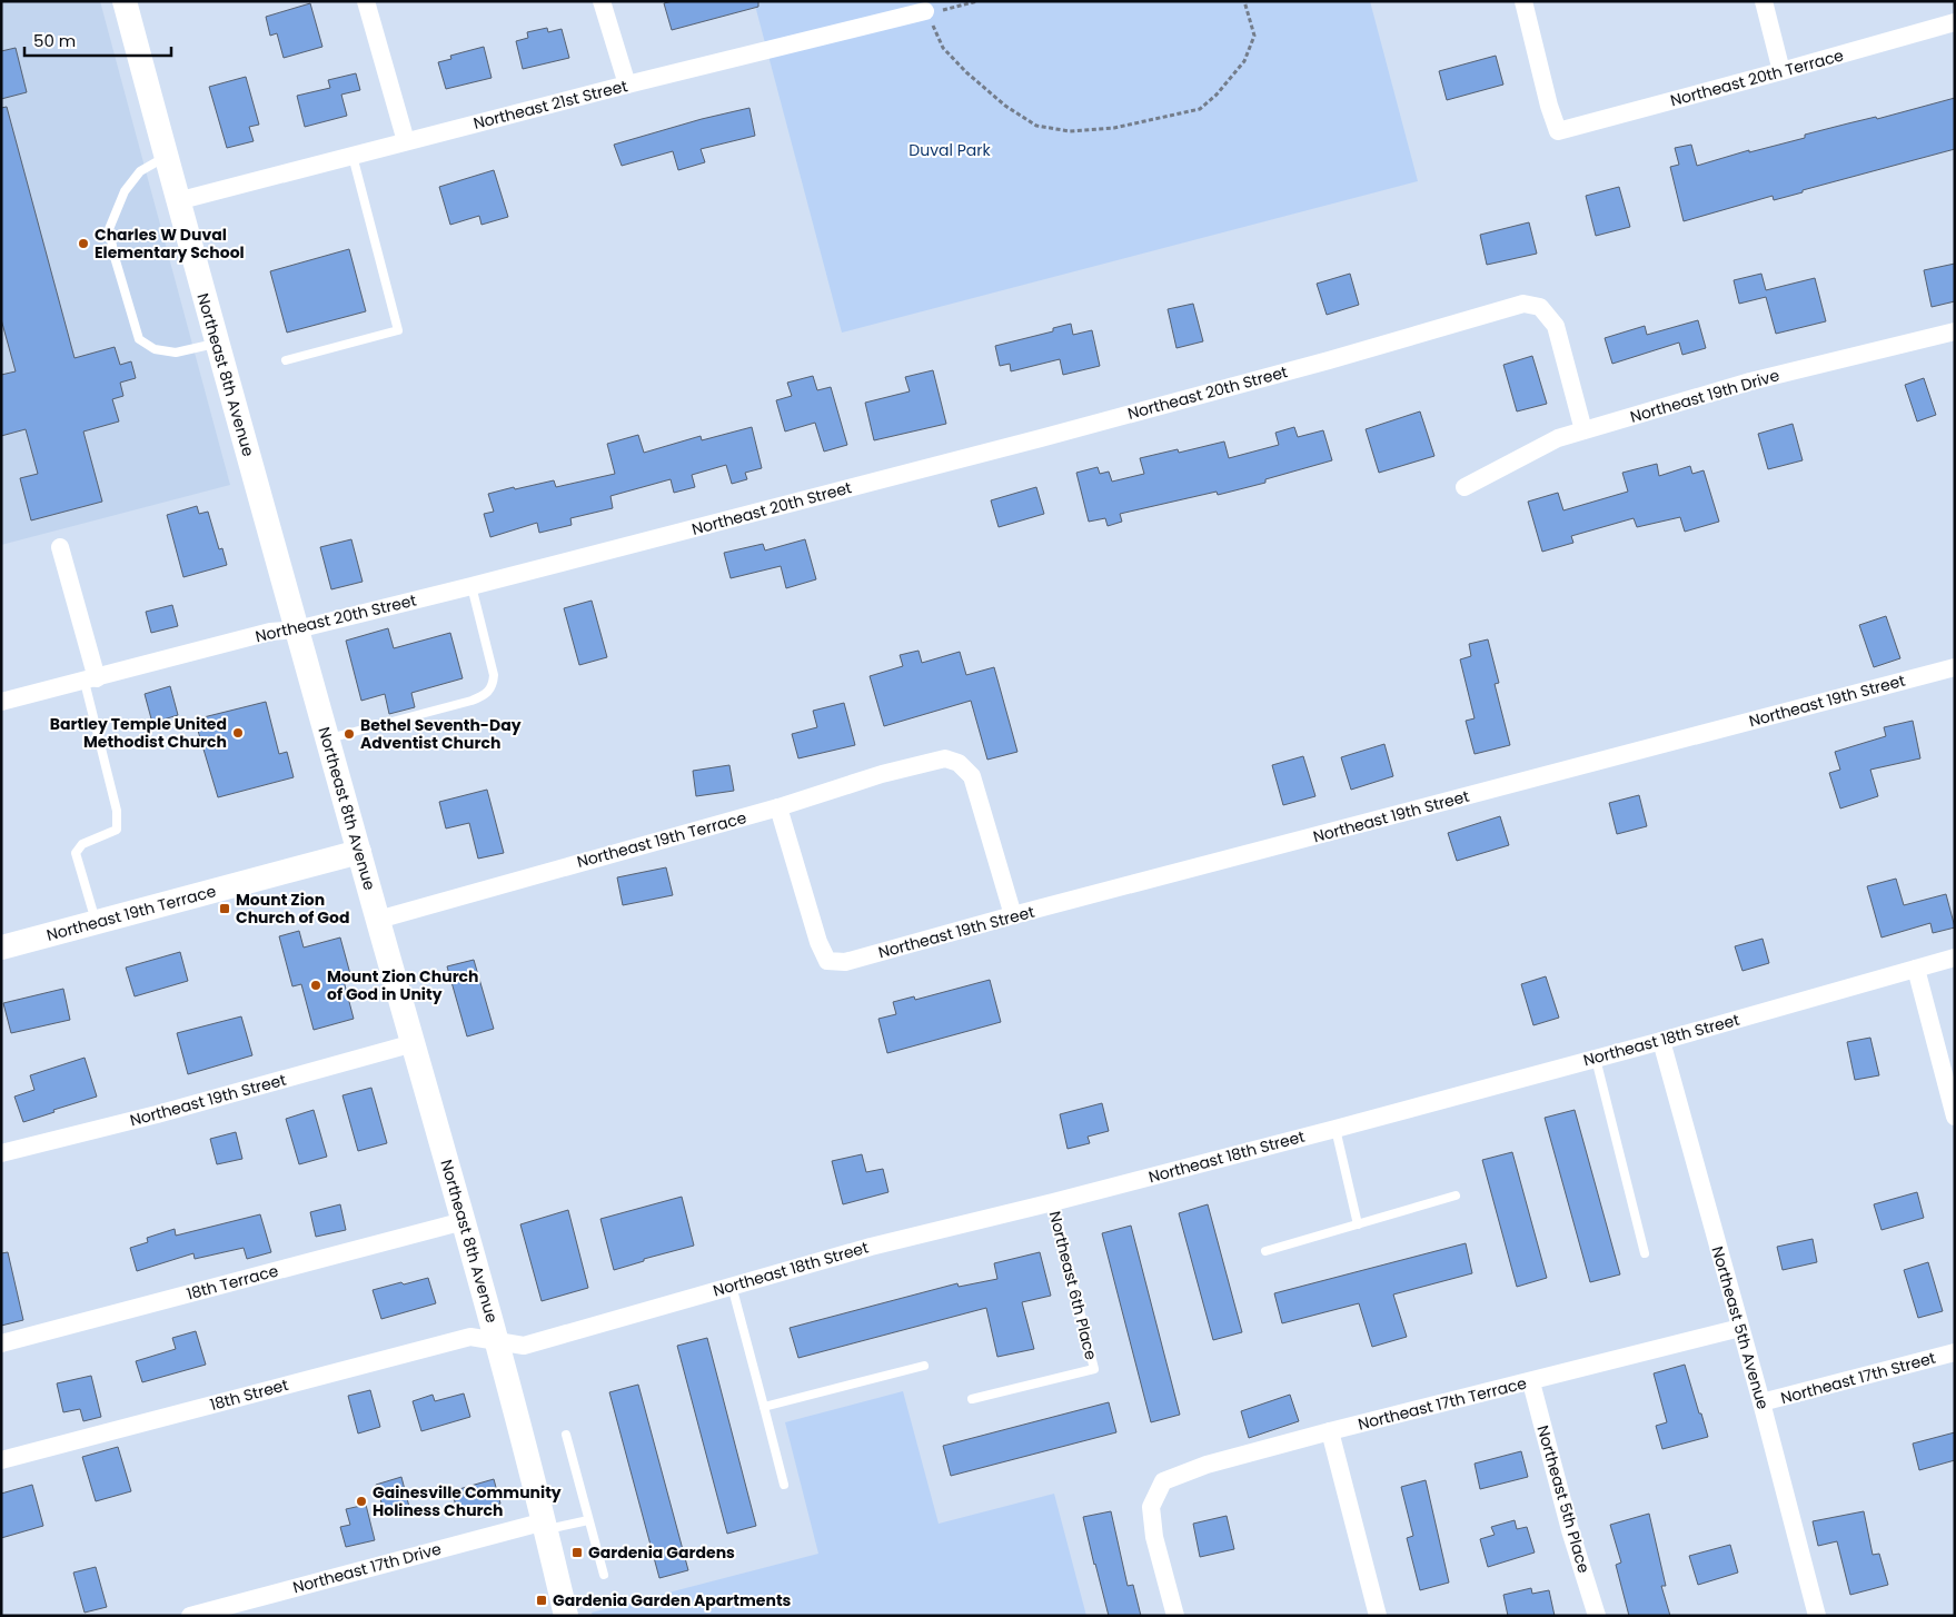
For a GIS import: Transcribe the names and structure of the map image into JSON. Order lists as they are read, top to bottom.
{
  "streets": {
    "street": [
      "Northeast 20th Terrace",
      "Northeast 21st Street",
      "Northeast 8th Avenue",
      "Northeast 20th Street",
      "Northeast 19th Drive",
      "Northeast 19th Street",
      "Northeast 19th Terrace",
      "Northeast 18th Street",
      "18th Terrace",
      "Northeast 5th Avenue",
      "Northeast 17th Street",
      "18th Street",
      "Northeast 17th Terrace",
      "Northeast 5th Place",
      "Northeast 17th Drive"
    ],
    "lane": ["Northeast 6th Place"]
  },
  "crossings": [
    ["Northeast 21st Street", "Northeast 8th Avenue"],
    ["Northeast 8th Avenue", "Northeast 20th Street"],
    ["Northeast 8th Avenue", "Northeast 19th Street"],
    ["Northeast 8th Avenue", "Northeast 19th Terrace"],
    ["Northeast 8th Avenue", "Northeast 18th Street"],
    ["Northeast 8th Avenue", "18th Terrace"],
    ["Northeast 8th Avenue", "18th Street"],
    ["Northeast 8th Avenue", "Northeast 17th Drive"],
    ["Northeast 20th Street", "Northeast 19th Drive"],
    ["Northeast 19th Street", "Northeast 19th Terrace"],
    ["Northeast 18th Street", "Northeast 6th Place"],
    ["Northeast 18th Street", "Northeast 5th Avenue"],
    ["Northeast 18th Street", "18th Street"],
    ["Northeast 5th Avenue", "Northeast 17th Street"],
    ["Northeast 5th Avenue", "Northeast 17th Terrace"],
    ["Northeast 17th Terrace", "Northeast 5th Place"]
  ],
  "parks": ["Duval Park"],
  "places": {
    "other": [
      "Charles W Duval Elementary School",
      "Bartley Temple United Methodist Church",
      "Bethel Seventh-Day Adventist Church",
      "Mount Zion Church of God in Unity",
      "Gainesville Community Holiness Church"
    ],
    "transit": ["Mount Zion Church of God", "Gardenia Gardens", "Gardenia Garden Apartments"]
  },
  "scale_bar": "50 m"
}
